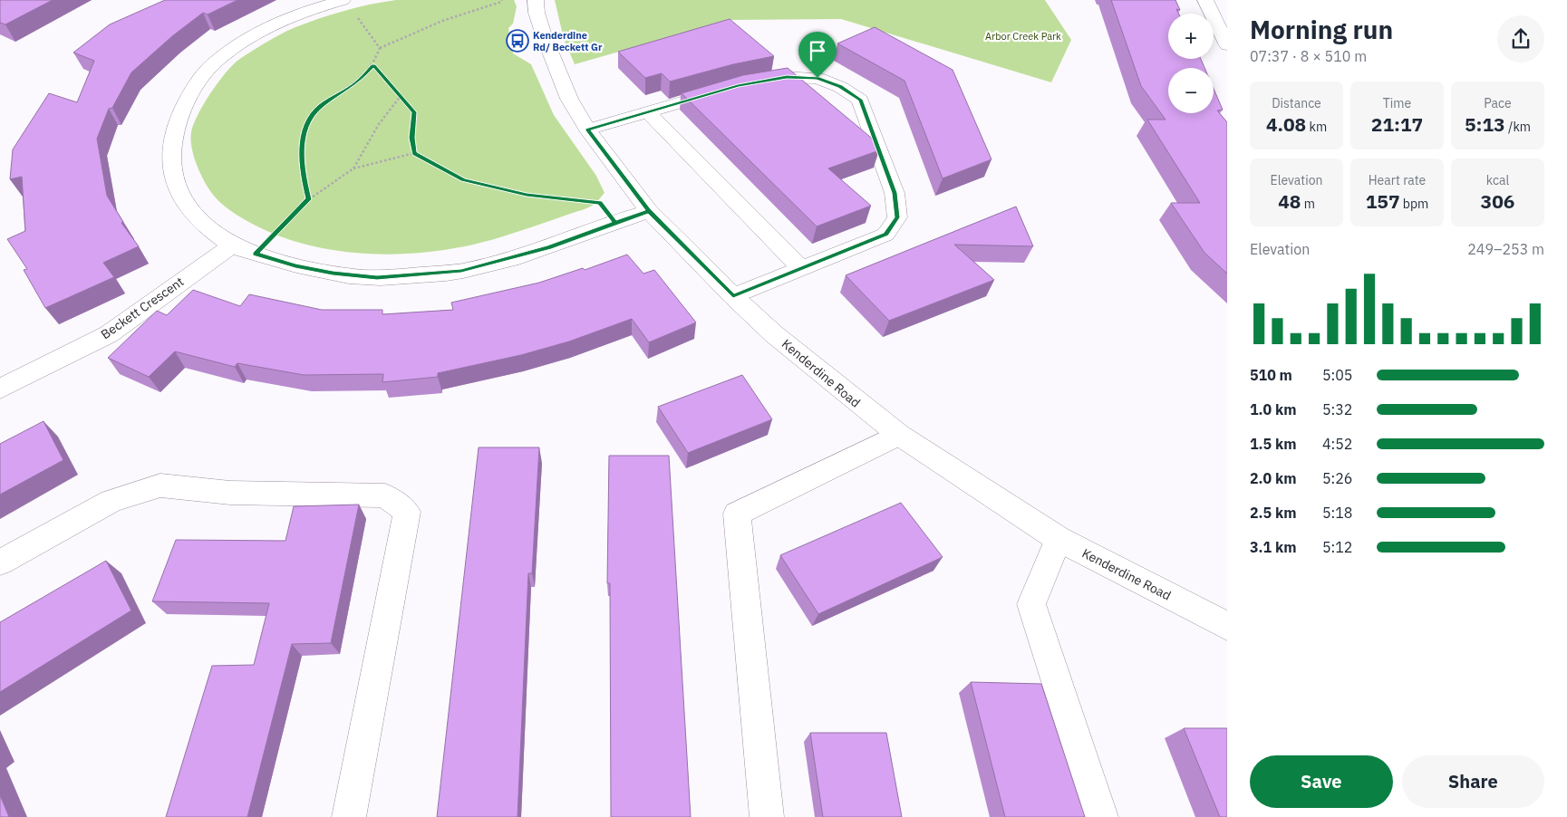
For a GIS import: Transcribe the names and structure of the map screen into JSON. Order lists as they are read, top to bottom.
{
  "streets": {
    "street": ["Beckett Crescent", "Kenderdine Road"]
  },
  "parks": ["Arbor Creek Park"],
  "places": {
    "bus stop": ["Kenderdine Rd/ Beckett Gr"]
  },
  "page": {
    "heading": ["Morning run", "07:37 · 8 × 510 m"],
    "map_buttons": ["+", "−"],
    "stats": [
      ["Distance", "4.08 km"],
      ["Time", "21:17"],
      ["Pace", "5:13 /km"],
      ["Elevation", "48 m"],
      ["Heart rate", "157 bpm"],
      ["kcal", "306"]
    ],
    "chart": ["Elevation", "249–253 m"],
    "list": [
      {
        "name": "510 m",
        "note": "5:05"
      },
      {
        "name": "1.0 km",
        "note": "5:32"
      },
      {
        "name": "1.5 km",
        "note": "4:52"
      },
      {
        "name": "2.0 km",
        "note": "5:26"
      },
      {
        "name": "2.5 km",
        "note": "5:18"
      },
      {
        "name": "3.1 km",
        "note": "5:12"
      }
    ],
    "buttons": ["Save", "Share"]
  }
}
